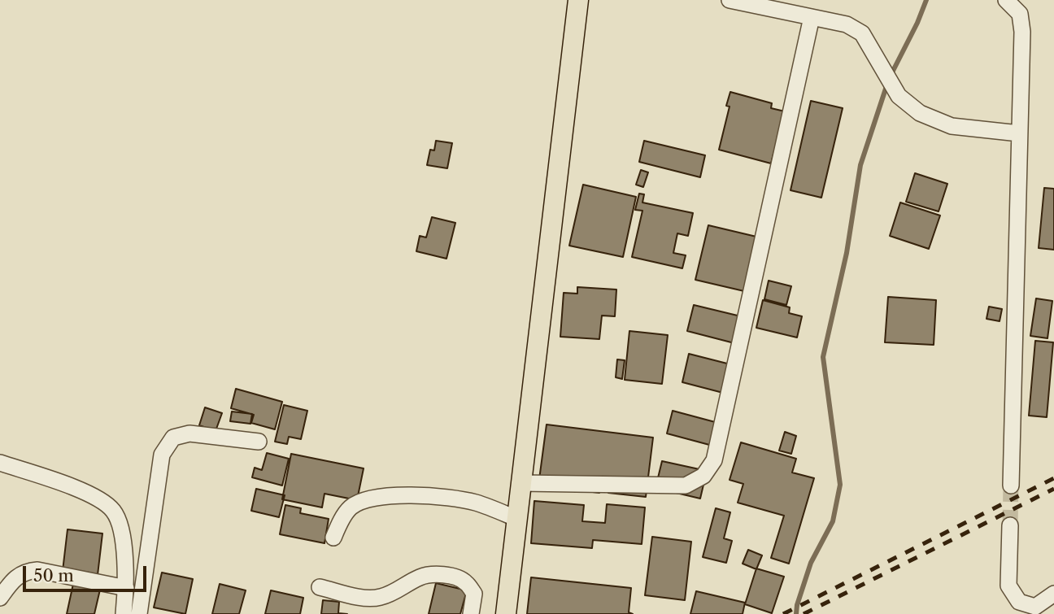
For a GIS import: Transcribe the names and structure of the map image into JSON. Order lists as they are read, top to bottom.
{
  "scale_bar": "50 m"
}
